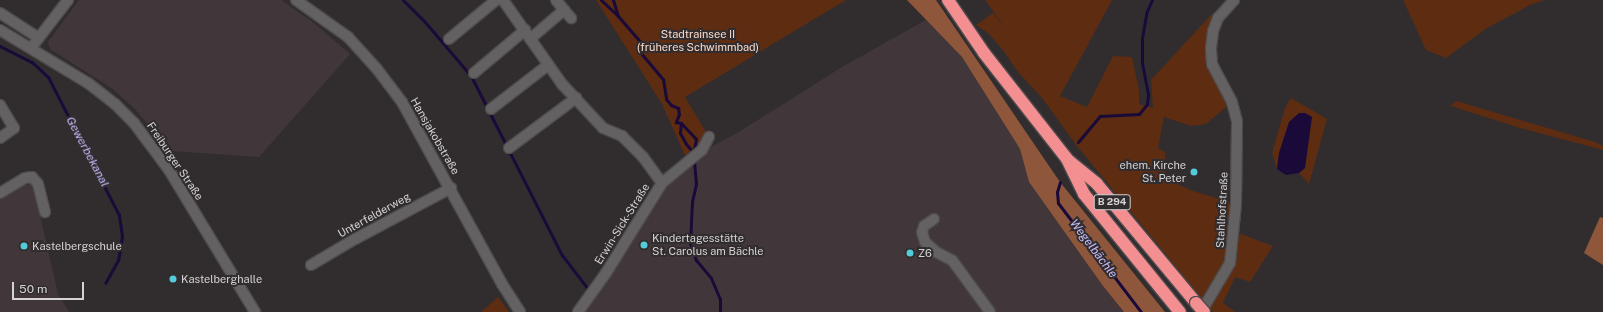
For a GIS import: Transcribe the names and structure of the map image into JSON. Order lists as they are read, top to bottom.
{
  "streets": {
    "highway": ["B 294"],
    "street": [
      "Hansjakobstraße",
      "Freiburger Straße",
      "Stahlhofstraße",
      "Unterfelderweg",
      "Erwin-Sick-Straße"
    ]
  },
  "crossings": [
    ["Hansjakobstraße", "Unterfelderweg"],
    ["B 294", "Stahlhofstraße"]
  ],
  "water": ["Gewerbekanal", "Wegelbächle"],
  "parks": ["Stadtrainsee II (früheres Schwimmbad)"],
  "places": [
    "ehem. Kirche St. Peter",
    "Kindertagesstätte St. Carolus am Bächle",
    "Kastelbergschule",
    "Z6",
    "Kastelberghalle"
  ],
  "scale_bar": "50 m"
}
